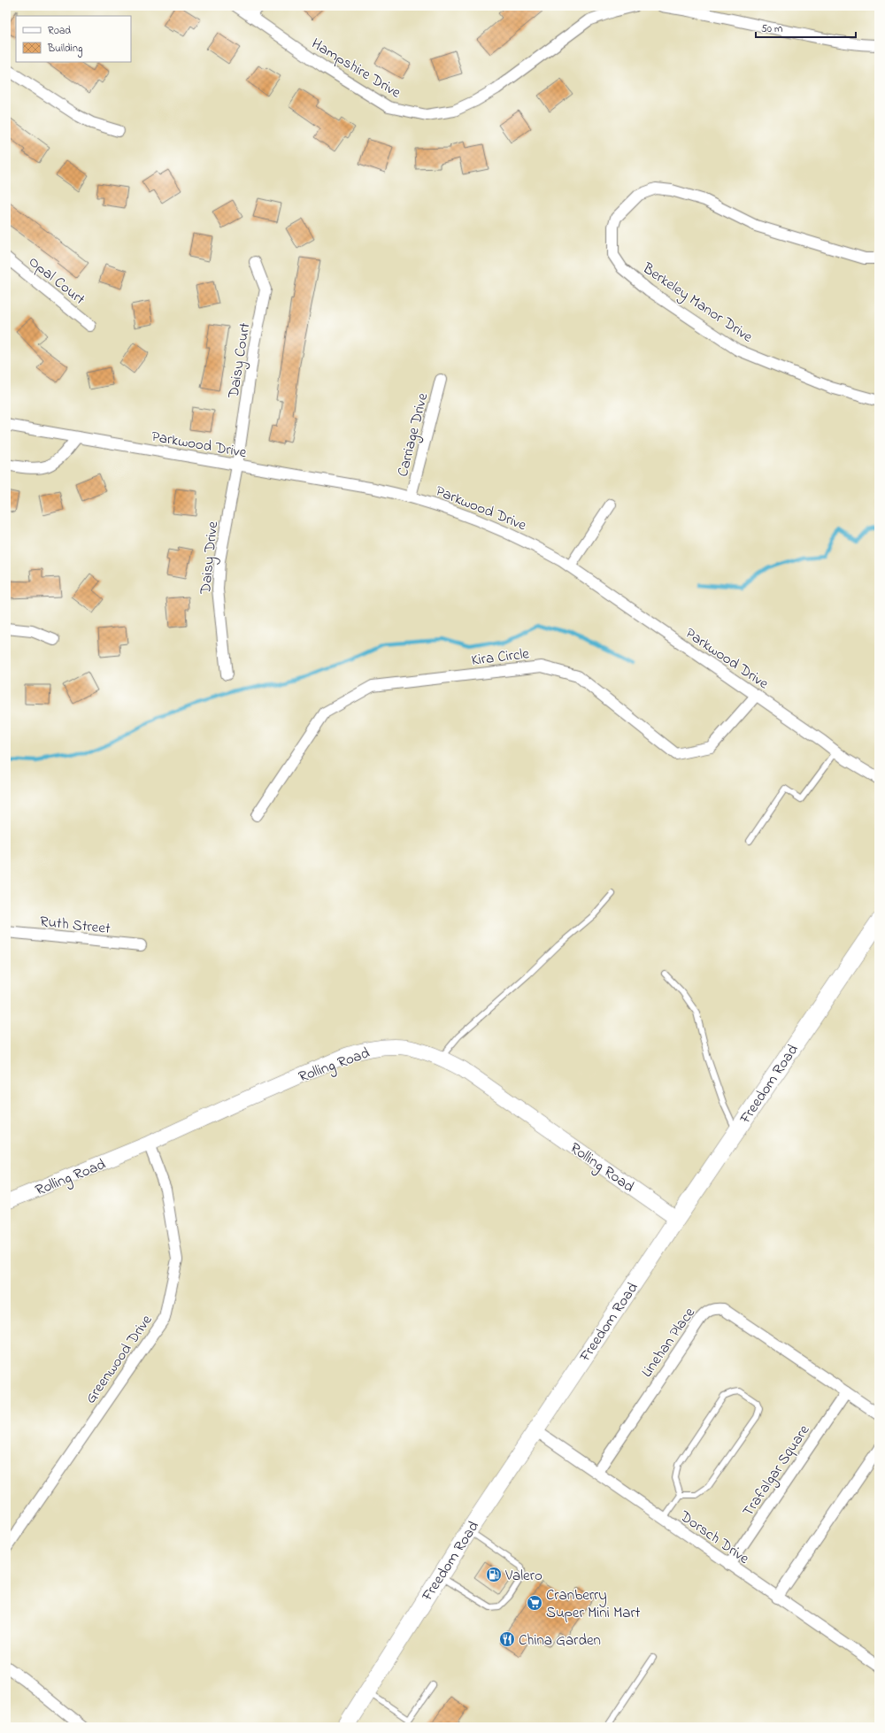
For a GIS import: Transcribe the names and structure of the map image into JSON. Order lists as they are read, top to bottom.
{
  "streets": {
    "main road": ["Freedom Road"],
    "street": [
      "Hampshire Drive",
      "Opal Court",
      "Berkeley Manor Drive",
      "Daisy Court",
      "Carriage Drive",
      "Parkwood Drive",
      "Daisy Drive",
      "Kira Circle",
      "Ruth Street",
      "Rolling Road",
      "Linehan Place",
      "Greenwood Drive",
      "Trafalgar Square",
      "Dorsch Drive"
    ]
  },
  "crossings": [
    ["Daisy Court", "Parkwood Drive"],
    ["Daisy Court", "Daisy Drive"],
    ["Carriage Drive", "Parkwood Drive"],
    ["Parkwood Drive", "Daisy Drive"],
    ["Parkwood Drive", "Kira Circle"],
    ["Rolling Road", "Freedom Road"],
    ["Rolling Road", "Greenwood Drive"],
    ["Freedom Road", "Dorsch Drive"],
    ["Linehan Place", "Trafalgar Square"],
    ["Linehan Place", "Dorsch Drive"],
    ["Trafalgar Square", "Dorsch Drive"]
  ],
  "places": {
    "fuel station": ["Valero"],
    "supermarket": ["Cranberry Super Mini Mart"],
    "restaurant": ["China Garden"]
  },
  "legend": ["Road", "Building"],
  "scale_bar": "50 m"
}
